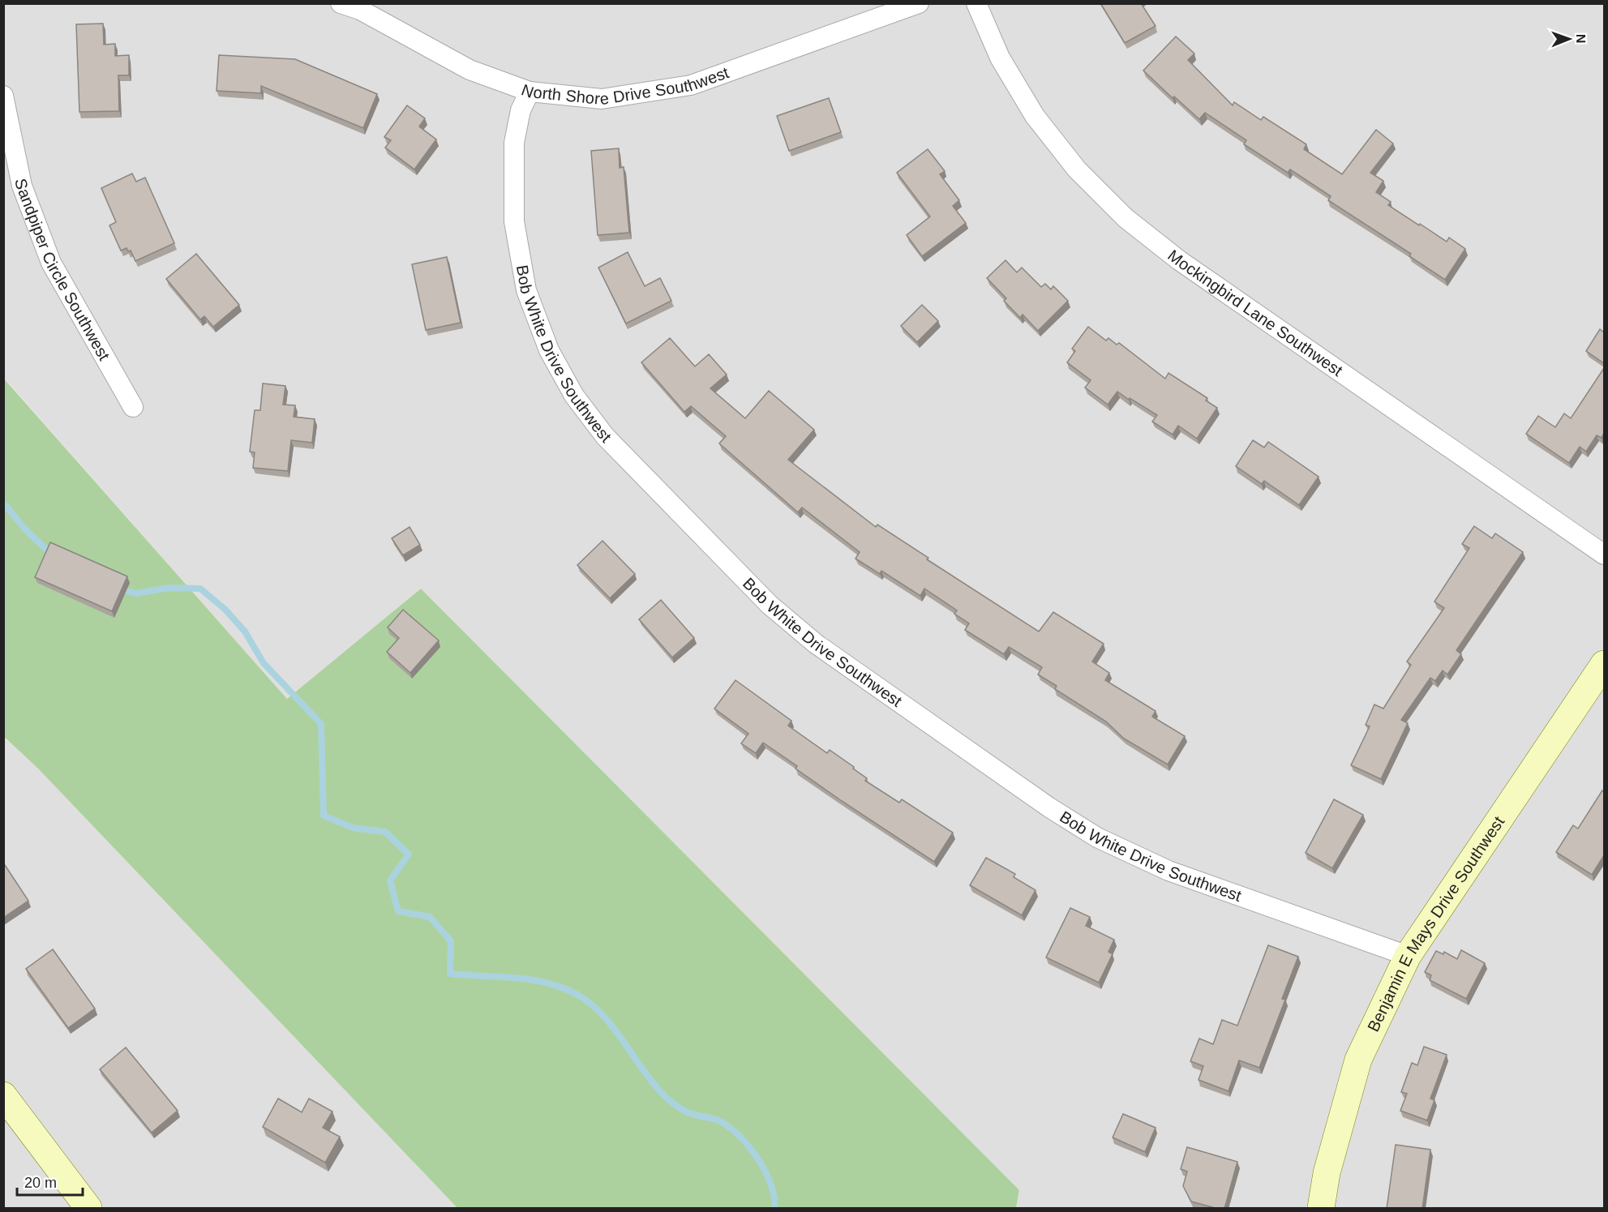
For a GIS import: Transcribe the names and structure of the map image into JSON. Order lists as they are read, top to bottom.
{
  "streets": {
    "street": [
      "North Shore Drive Southwest",
      "Sandpiper Circle Southwest",
      "Mockingbird Lane Southwest",
      "Bob White Drive Southwest",
      "Benjamin E Mays Drive Southwest"
    ]
  },
  "crossings": [
    ["North Shore Drive Southwest", "Bob White Drive Southwest"],
    ["Bob White Drive Southwest", "Benjamin E Mays Drive Southwest"]
  ],
  "scale_bar": "20 m",
  "north": "right"
}
